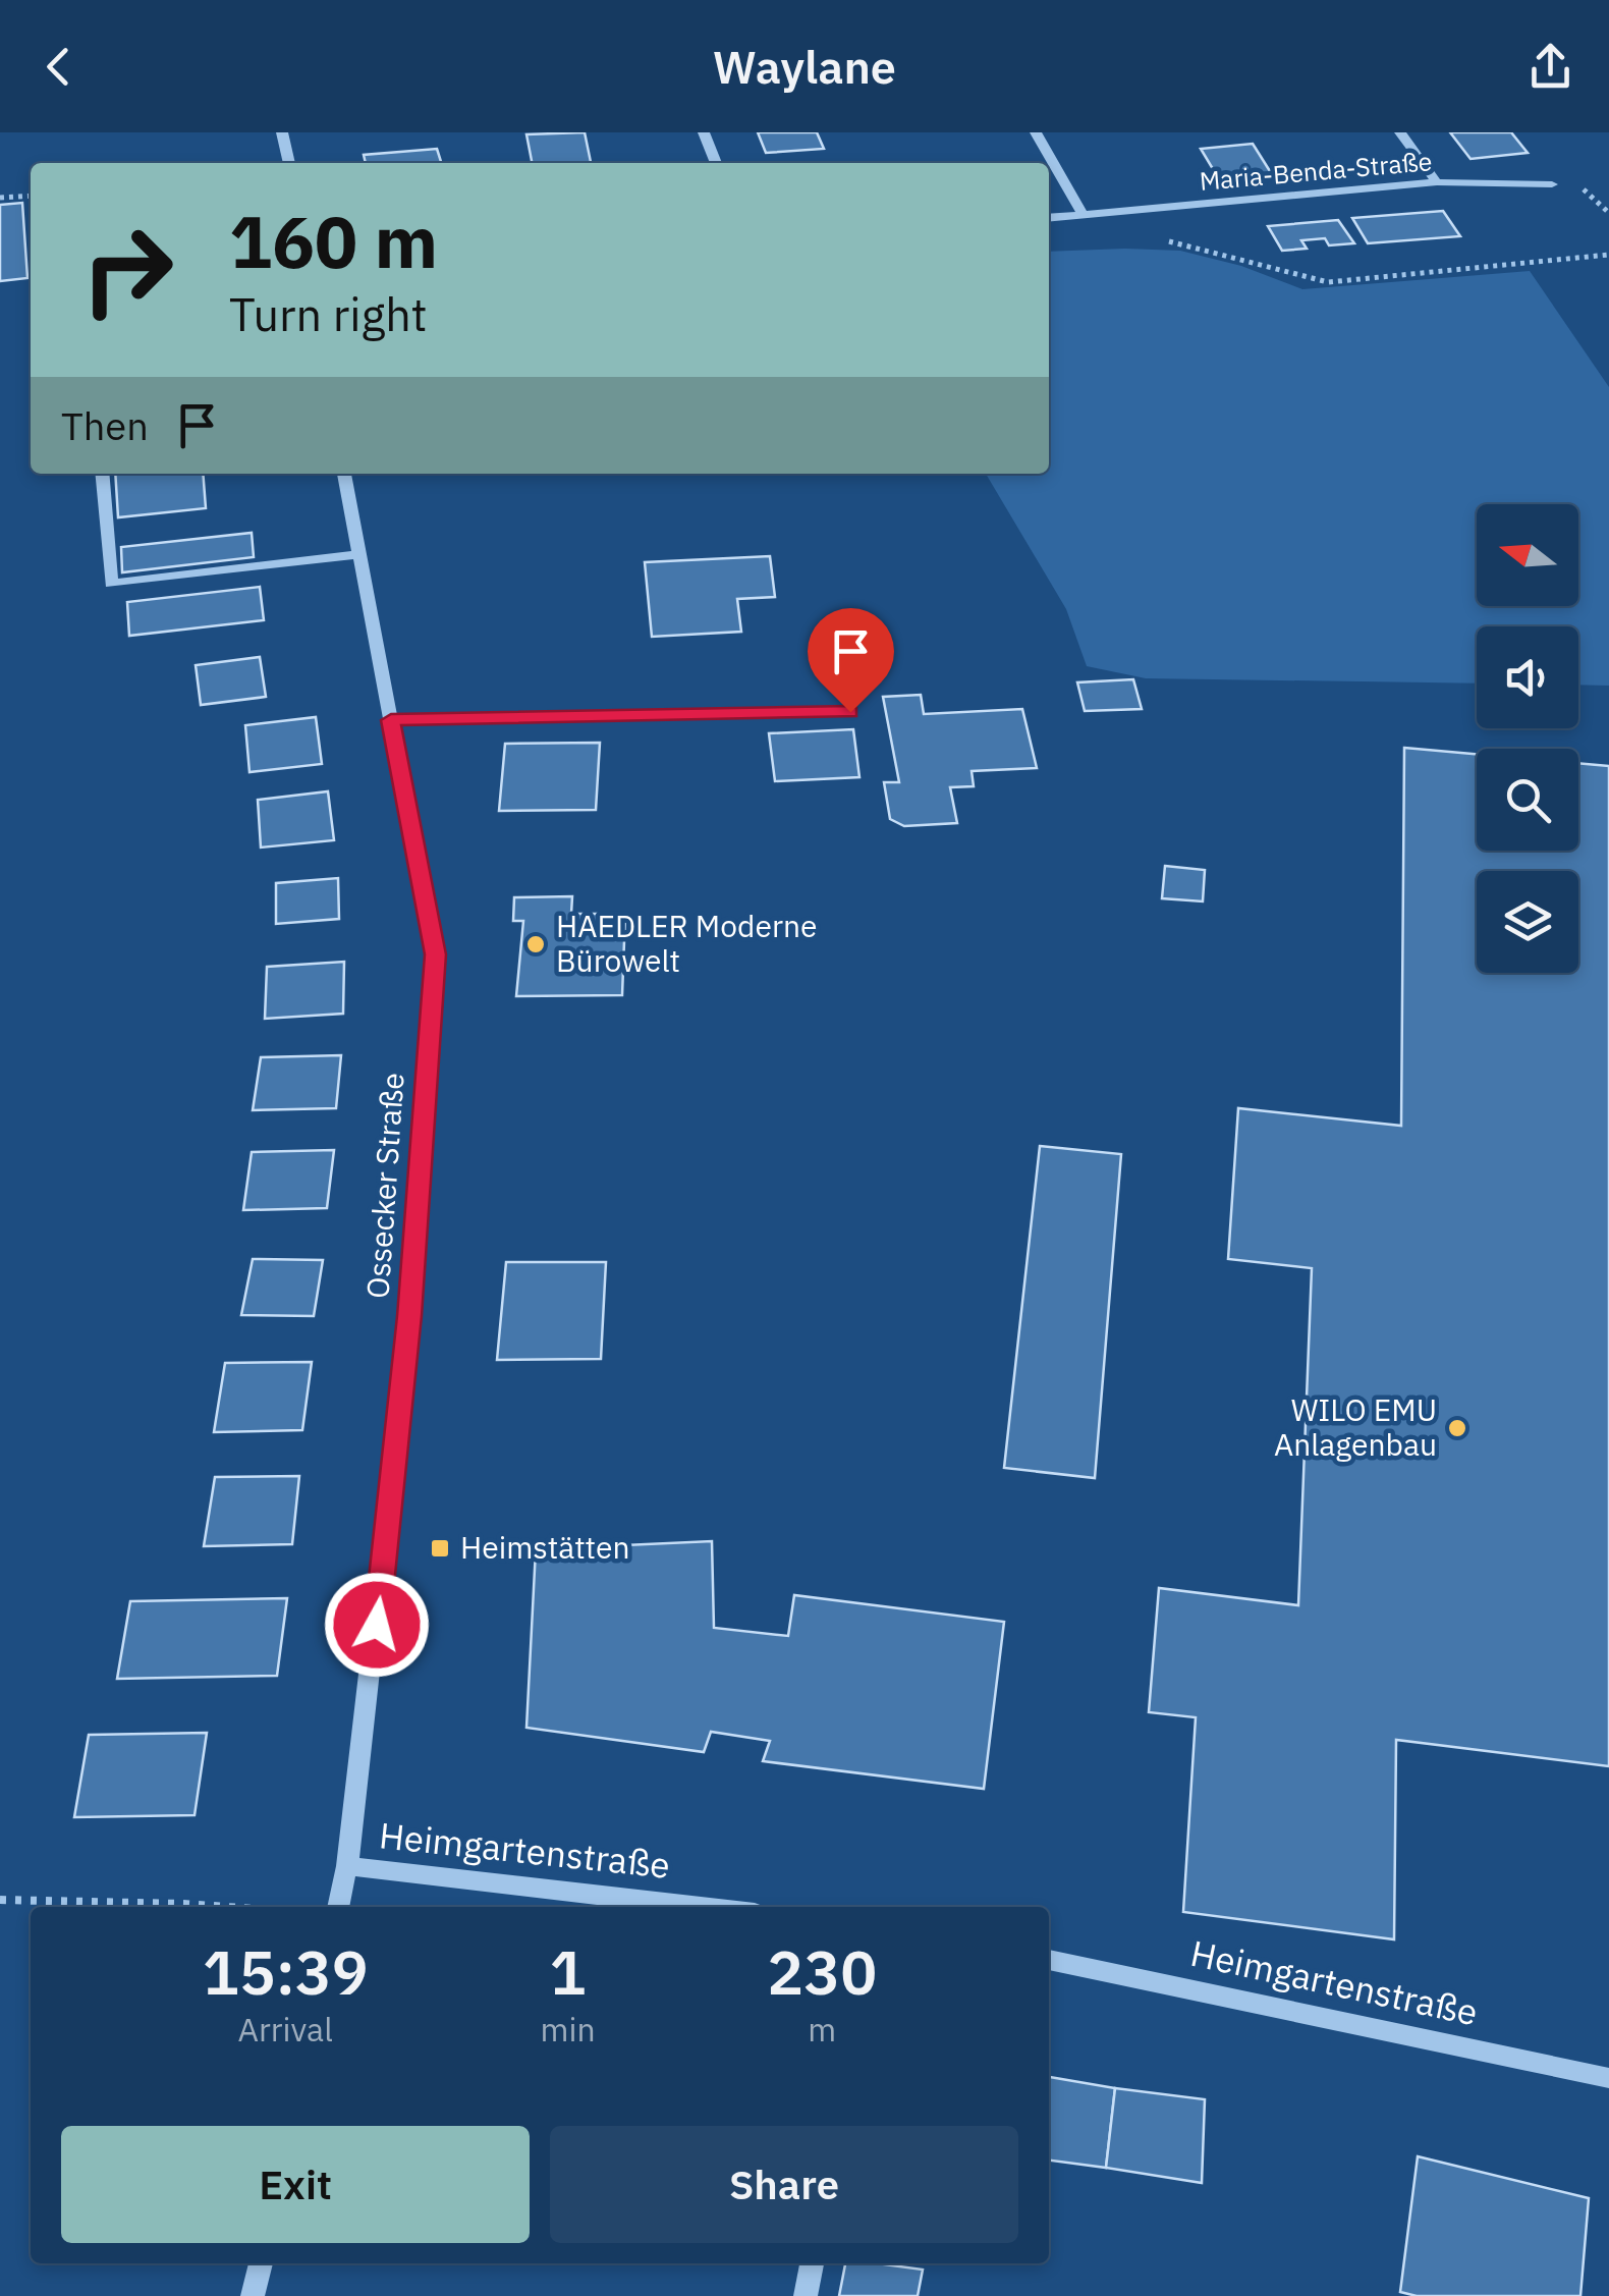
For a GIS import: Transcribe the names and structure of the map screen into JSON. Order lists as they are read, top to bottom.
{
  "streets": {
    "street": ["Maria-Benda-Straße", "Ossecker Straße", "Heimgartenstraße"]
  },
  "crossings": [
    ["Ossecker Straße", "Heimgartenstraße"]
  ],
  "places": {
    "other": ["HAEDLER Moderne Bürowelt", "WILO EMU Anlagenbau"],
    "transit": ["Heimstätten"]
  },
  "north": "left",
  "page": {
    "header": "Waylane",
    "turn": ["160 m", "Turn right"],
    "then": "Then",
    "eta": [
      "15:39",
      "Arrival",
      "1",
      "min",
      "230",
      "m"
    ],
    "buttons": ["Exit", "Share"]
  }
}
